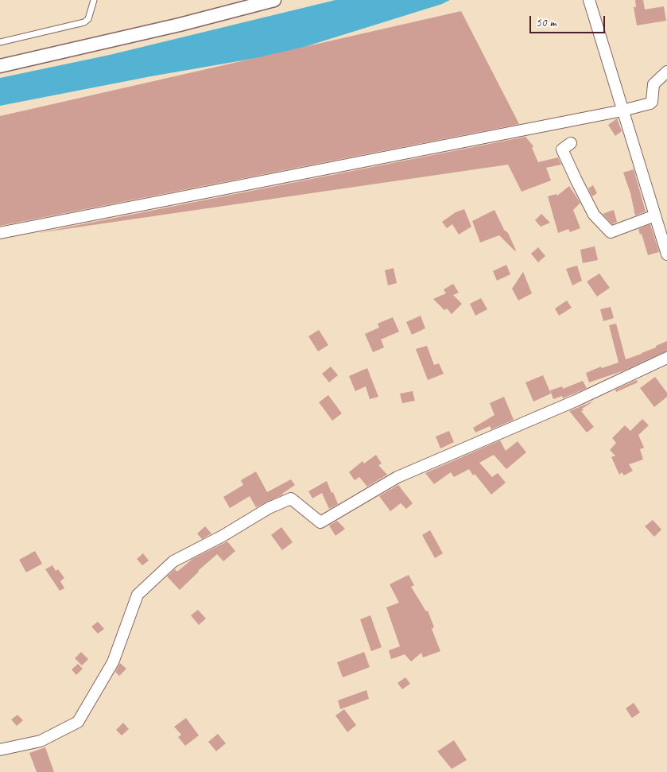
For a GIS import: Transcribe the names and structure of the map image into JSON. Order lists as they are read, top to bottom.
{
  "scale_bar": "50 m"
}
